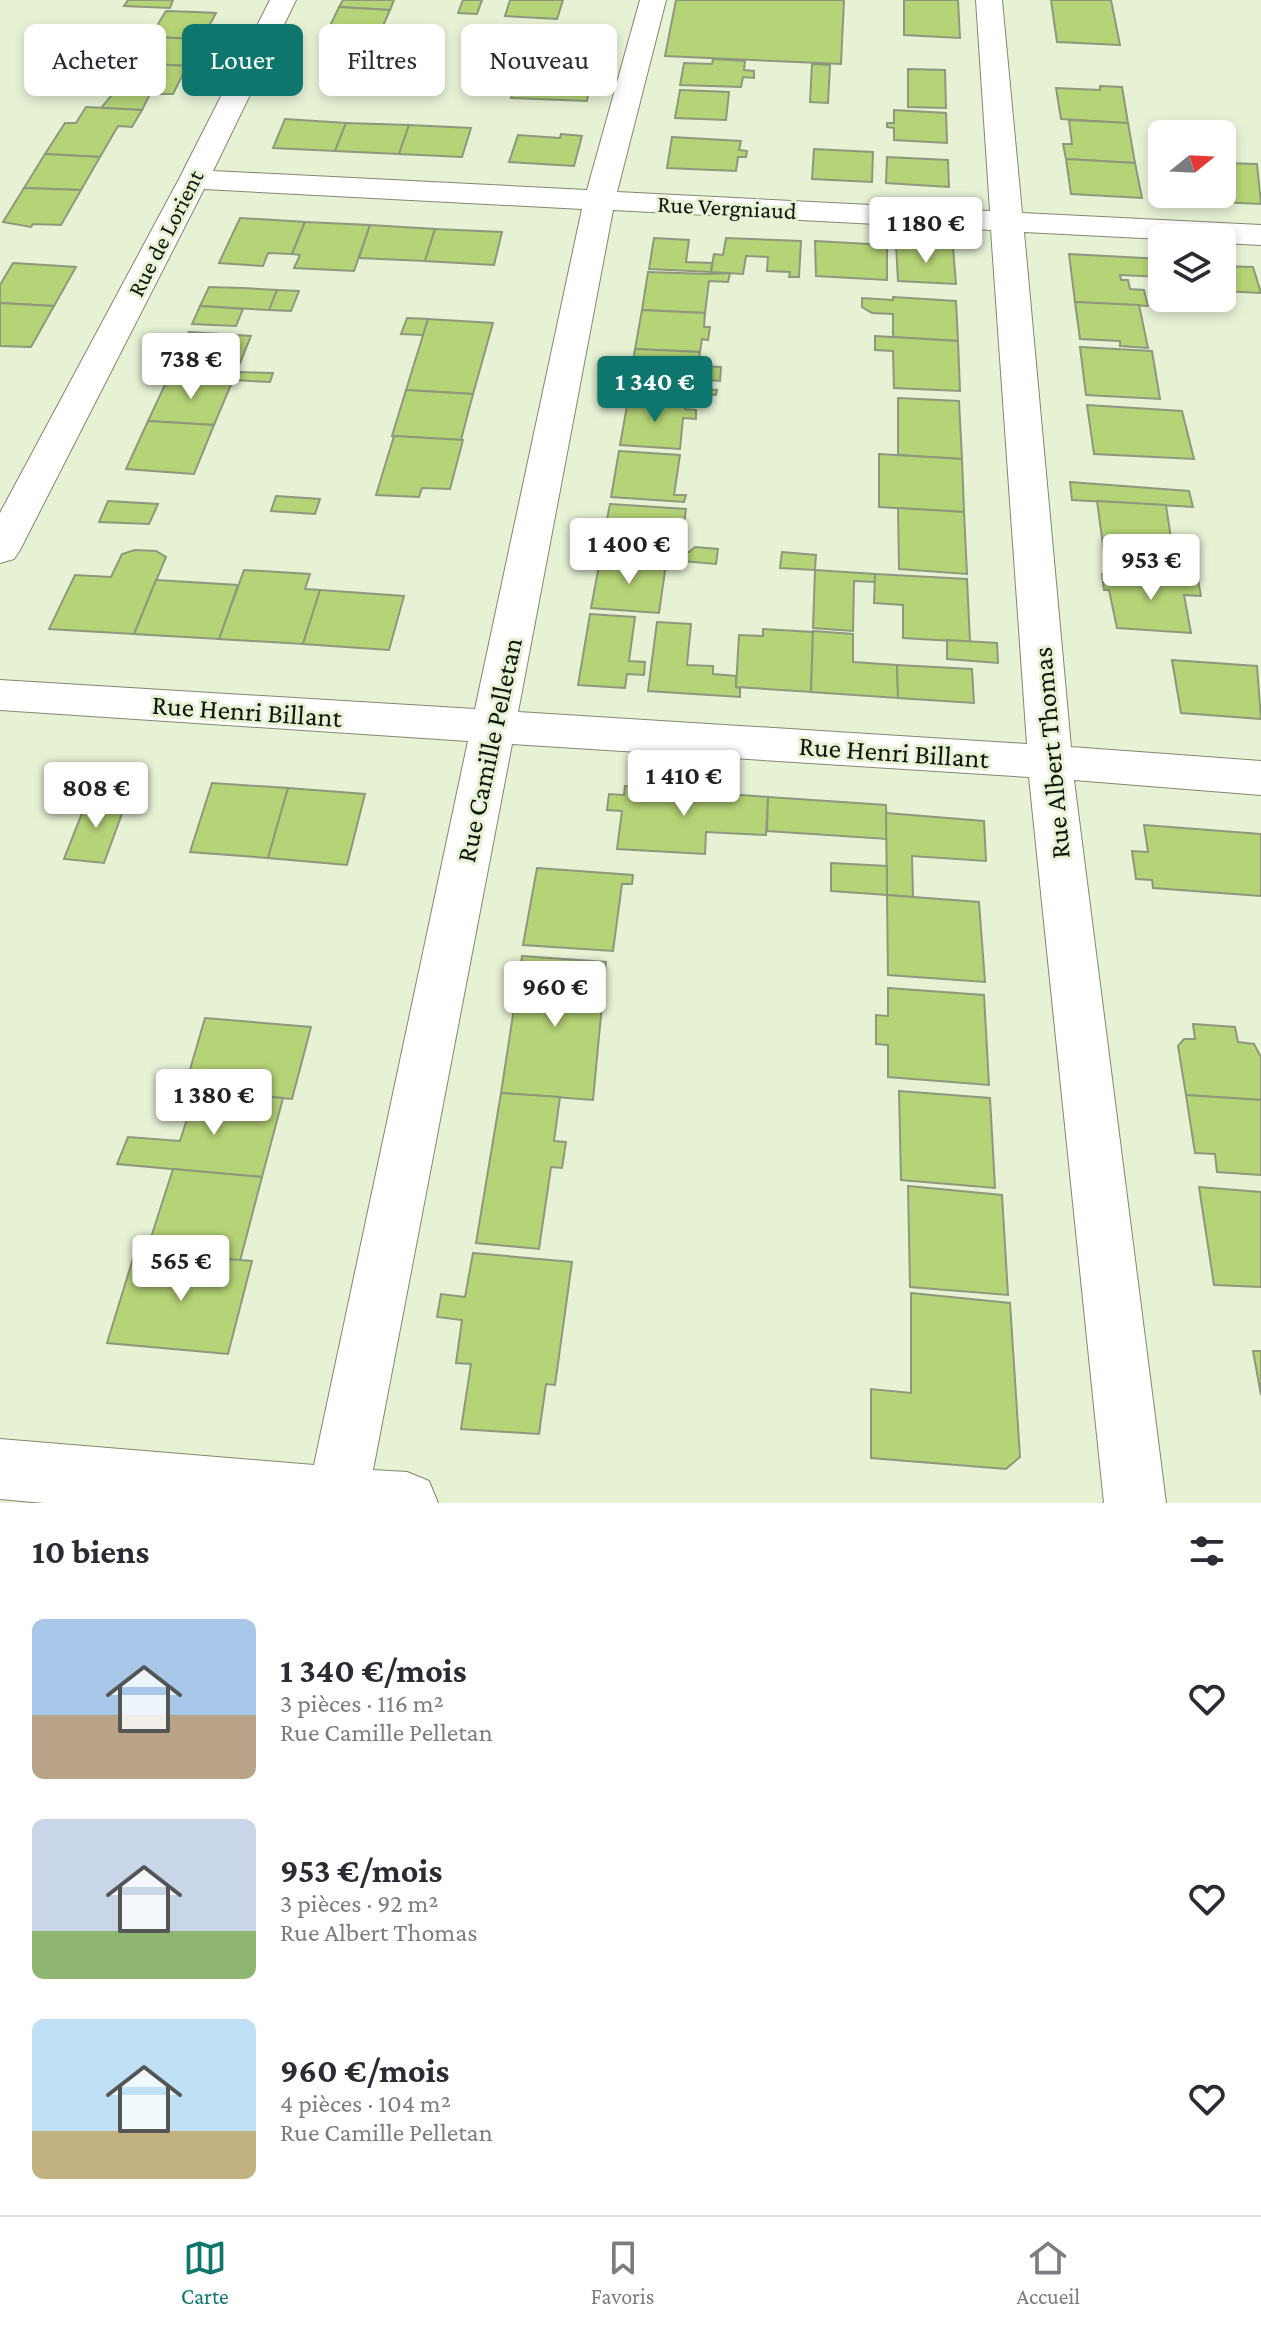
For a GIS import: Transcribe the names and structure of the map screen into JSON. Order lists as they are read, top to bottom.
{
  "streets": {
    "street": [
      "Rue Vergniaud",
      "Rue de Lorient",
      "Rue Henri Billant",
      "Rue Camille Pelletan",
      "Rue Albert Thomas"
    ]
  },
  "crossings": [
    ["Rue Vergniaud", "Rue de Lorient"],
    ["Rue Vergniaud", "Rue Camille Pelletan"],
    ["Rue Vergniaud", "Rue Albert Thomas"],
    ["Rue Henri Billant", "Rue Camille Pelletan"],
    ["Rue Henri Billant", "Rue Albert Thomas"]
  ],
  "north": "right",
  "page": {
    "chip": [
      "Acheter",
      "Louer",
      "Filtres",
      "Nouveau"
    ],
    "price": [
      "1 180 €",
      "738 €",
      "1 340 €",
      "1 400 €",
      "953 €",
      "1 410 €",
      "808 €",
      "960 €",
      "1 380 €",
      "565 €"
    ],
    "heading": "10 biens",
    "list": [
      {
        "name": "1 340 €/mois",
        "note": "3 pièces · 116 m² · Rue Camille Pelletan"
      },
      {
        "name": "953 €/mois",
        "note": "3 pièces · 92 m² · Rue Albert Thomas"
      },
      {
        "name": "960 €/mois",
        "note": "4 pièces · 104 m² · Rue Camille Pelletan"
      }
    ],
    "tabs": ["Carte", "Favoris", "Accueil"]
  }
}
